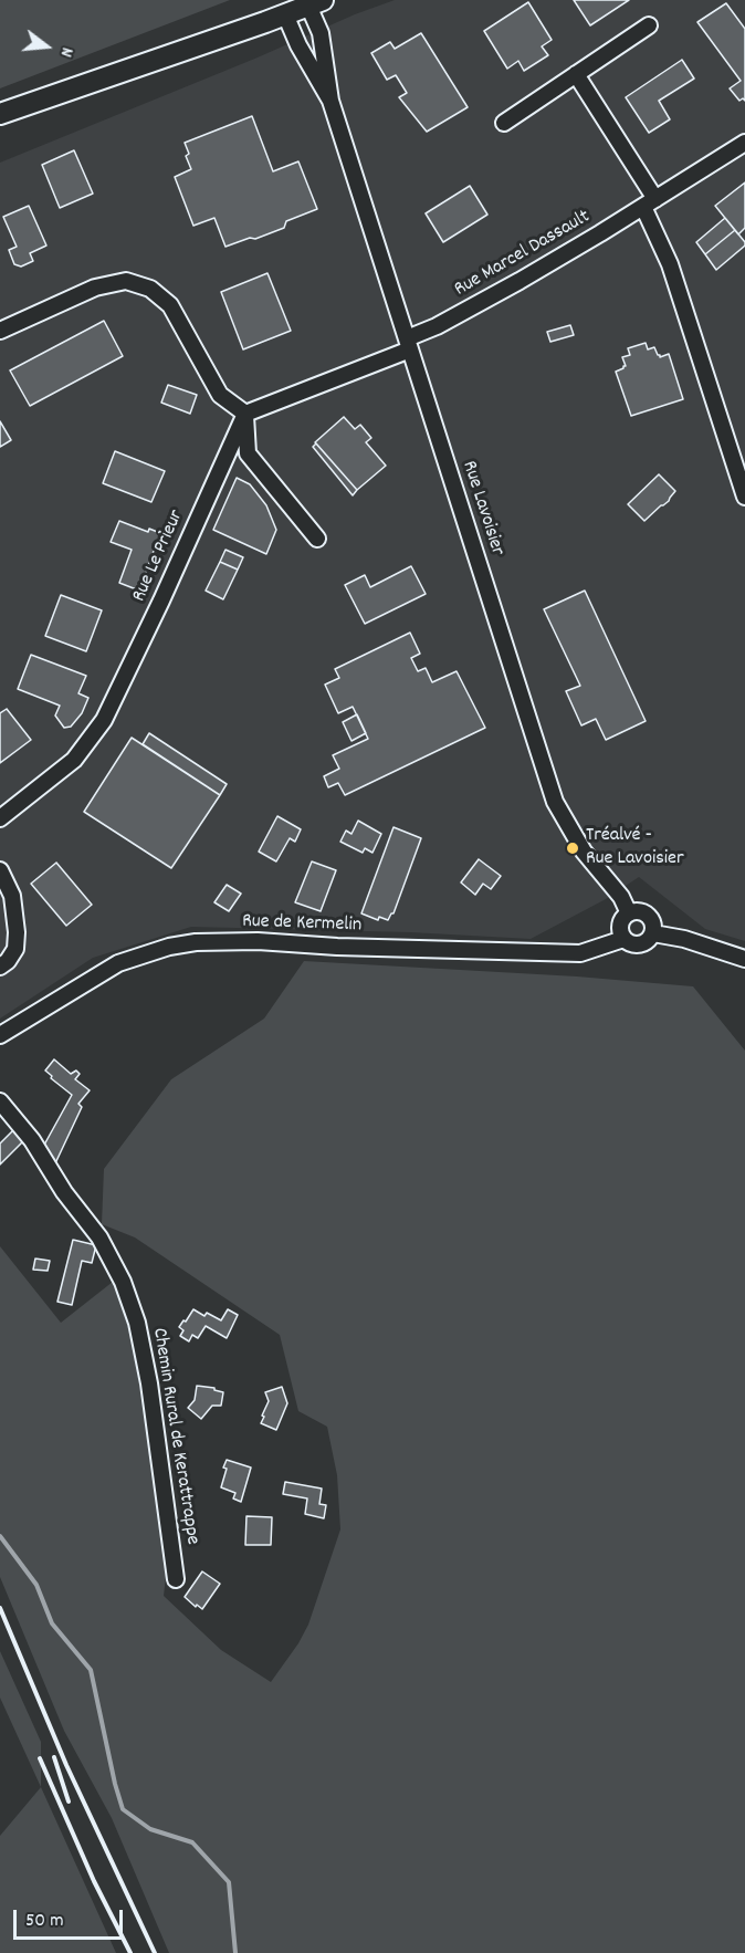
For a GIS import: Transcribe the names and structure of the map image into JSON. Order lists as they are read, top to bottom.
{
  "streets": {
    "street": [
      "Rue Marcel Dassault",
      "Rue Lavoisier",
      "Rue Le Prieur",
      "Rue de Kermelin",
      "Chemin Rural de Kerattrappe"
    ]
  },
  "crossings": [
    ["Rue Marcel Dassault", "Rue Lavoisier"],
    ["Rue Marcel Dassault", "Rue Le Prieur"],
    ["Rue Lavoisier", "Rue de Kermelin"]
  ],
  "places": ["Tréalvé - Rue Lavoisier"],
  "scale_bar": "50 m",
  "north": "right"
}
